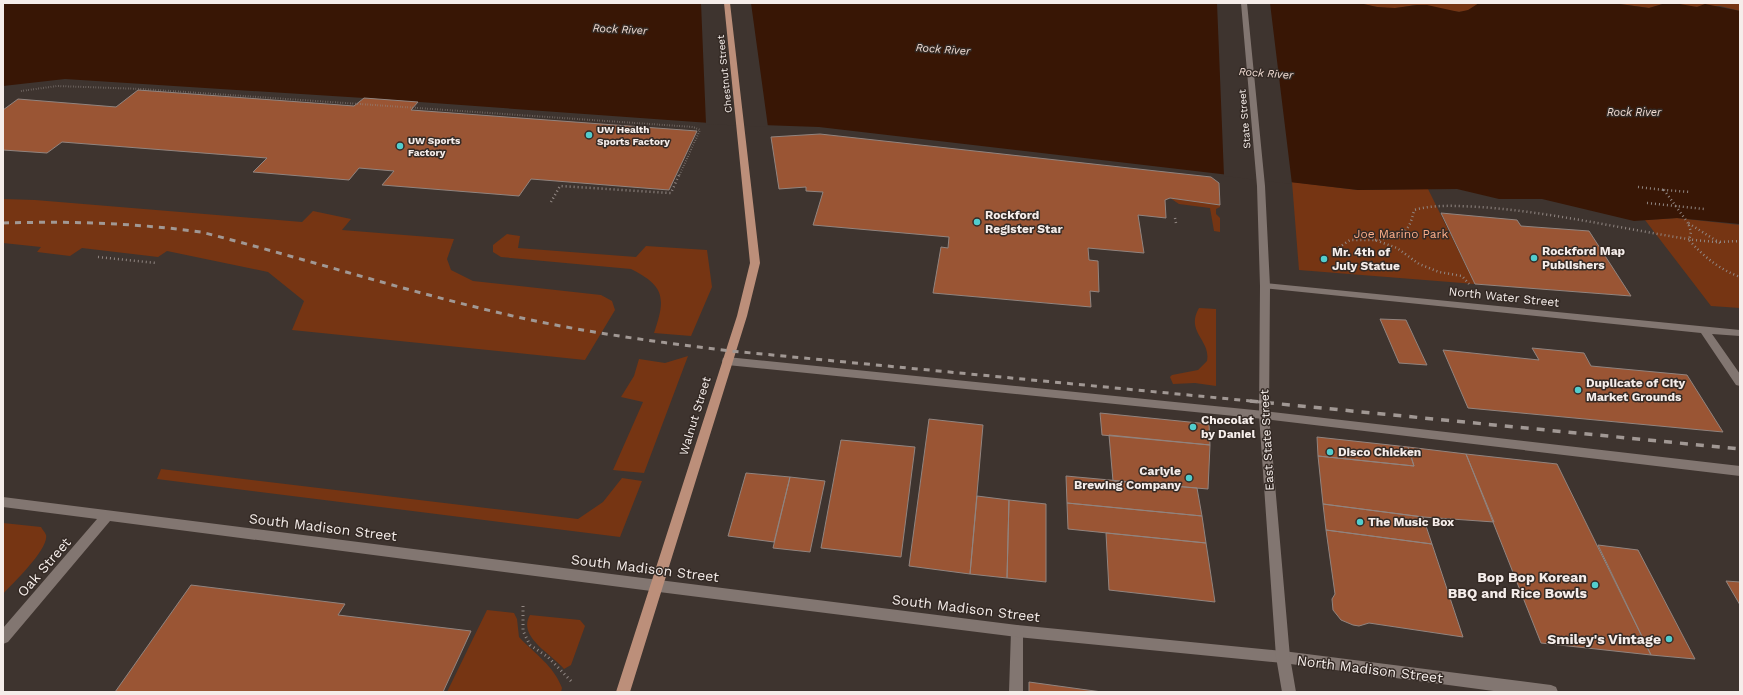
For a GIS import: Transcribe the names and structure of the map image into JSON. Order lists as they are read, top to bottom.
{
  "streets": {
    "main road": ["Chestnut Street", "Walnut Street"],
    "street": [
      "State Street",
      "North Water Street",
      "East State Street",
      "South Madison Street",
      "Oak Street",
      "North Madison Street"
    ]
  },
  "crossings": [
    ["Chestnut Street", "Walnut Street"],
    ["State Street", "East State Street"],
    ["North Water Street", "East State Street"],
    ["Walnut Street", "South Madison Street"],
    ["East State Street", "South Madison Street"],
    ["East State Street", "North Madison Street"],
    ["South Madison Street", "Oak Street"],
    ["South Madison Street", "North Madison Street"]
  ],
  "water": ["Rock River"],
  "parks": ["Joe Marino Park"],
  "places": [
    "UW Health Sports Factory",
    "UW Sports Factory",
    "Rockford Register Star",
    "Rockford Map Publishers",
    "Mr. 4th of July Statue",
    "Duplicate of City Market Grounds",
    "Chocolat by Daniel",
    "Disco Chicken",
    "Carlyle Brewing Company",
    "The Music Box",
    "Bop Bop Korean BBQ and Rice Bowls",
    "Smiley's Vintage"
  ]
}
